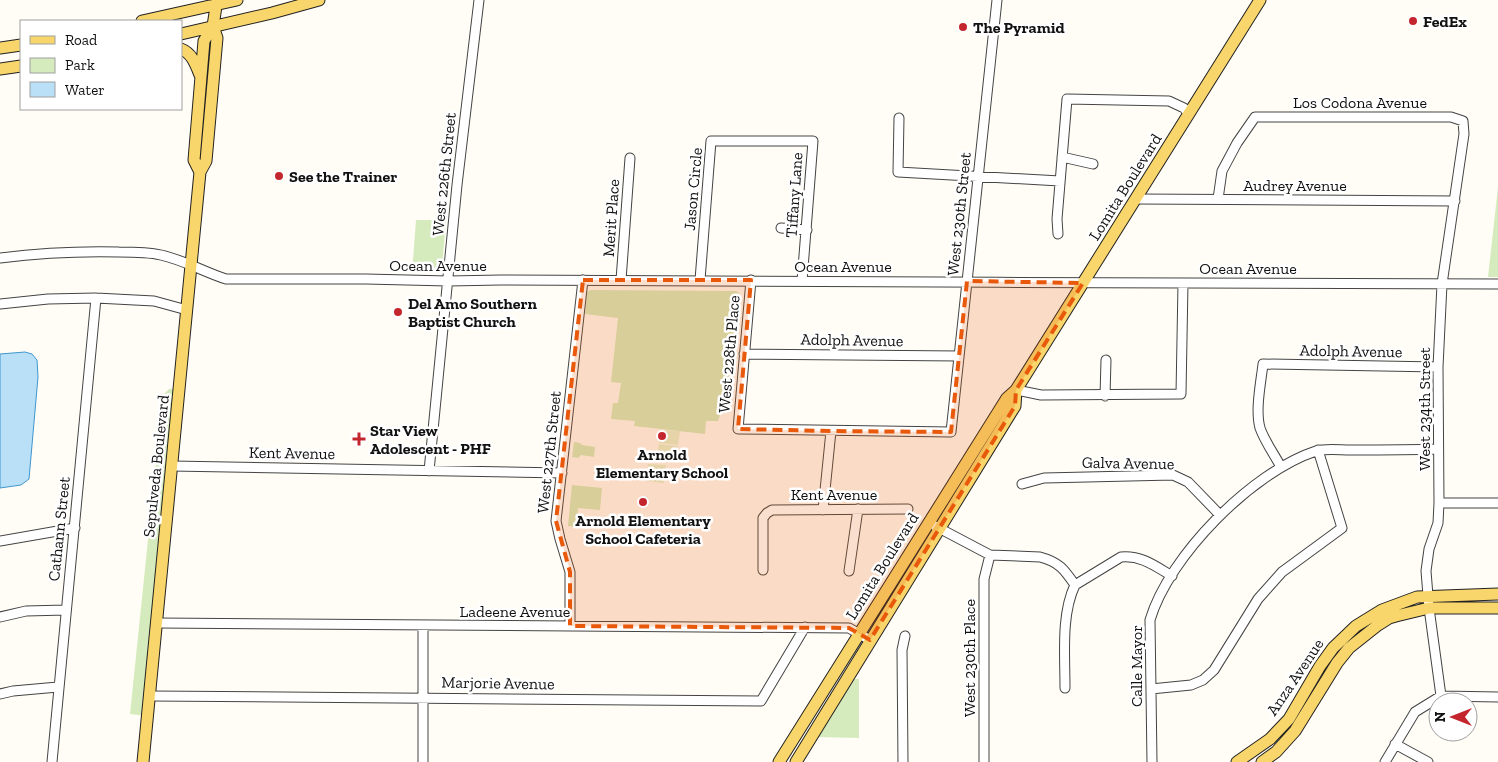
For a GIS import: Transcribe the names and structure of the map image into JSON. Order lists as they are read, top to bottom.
{
  "streets": {
    "main road": ["Lomita Boulevard", "Sepulveda Boulevard", "Anza Avenue"],
    "street": [
      "Los Codona Avenue",
      "West 226th Street",
      "Audrey Avenue",
      "Jason Circle",
      "Tiffany Lane",
      "West 230th Street",
      "Merit Place",
      "Ocean Avenue",
      "Adolph Avenue",
      "West 228th Place",
      "West 234th Street",
      "West 227th Street",
      "Kent Avenue",
      "Galva Avenue",
      "Cathann Street",
      "Ladeene Avenue",
      "West 230th Place",
      "Calle Mayor",
      "Marjorie Avenue"
    ]
  },
  "crossings": [
    ["Los Codona Avenue", "Audrey Avenue"],
    ["Los Codona Avenue", "West 234th Street"],
    ["West 226th Street", "Ocean Avenue"],
    ["West 226th Street", "Kent Avenue"],
    ["Audrey Avenue", "Lomita Boulevard"],
    ["Audrey Avenue", "West 234th Street"],
    ["Lomita Boulevard", "Ocean Avenue"],
    ["Lomita Boulevard", "Ladeene Avenue"],
    ["Jason Circle", "Tiffany Lane"],
    ["Jason Circle", "Ocean Avenue"],
    ["Tiffany Lane", "Ocean Avenue"],
    ["West 230th Street", "Ocean Avenue"],
    ["West 230th Street", "Adolph Avenue"],
    ["West 230th Street", "West 228th Place"],
    ["Merit Place", "Ocean Avenue"],
    ["Ocean Avenue", "West 228th Place"],
    ["Ocean Avenue", "West 234th Street"],
    ["Ocean Avenue", "West 227th Street"],
    ["Ocean Avenue", "Sepulveda Boulevard"],
    ["Adolph Avenue", "West 228th Place"],
    ["Adolph Avenue", "West 234th Street"],
    ["Adolph Avenue", "Calle Mayor"],
    ["West 234th Street", "Anza Avenue"],
    ["West 227th Street", "Kent Avenue"],
    ["West 227th Street", "Ladeene Avenue"],
    ["Kent Avenue", "Sepulveda Boulevard"],
    ["Galva Avenue", "Calle Mayor"],
    ["Sepulveda Boulevard", "Ladeene Avenue"],
    ["Sepulveda Boulevard", "Marjorie Avenue"],
    ["Ladeene Avenue", "Marjorie Avenue"]
  ],
  "places": {
    "other": [
      "FedEx",
      "The Pyramid",
      "See the Trainer",
      "Del Amo Southern Baptist Church",
      "Arnold Elementary School",
      "Arnold Elementary School Cafeteria"
    ],
    "health": ["Star View Adolescent - PHF"]
  },
  "legend": ["Road", "Park", "Water"],
  "north": "left"
}
